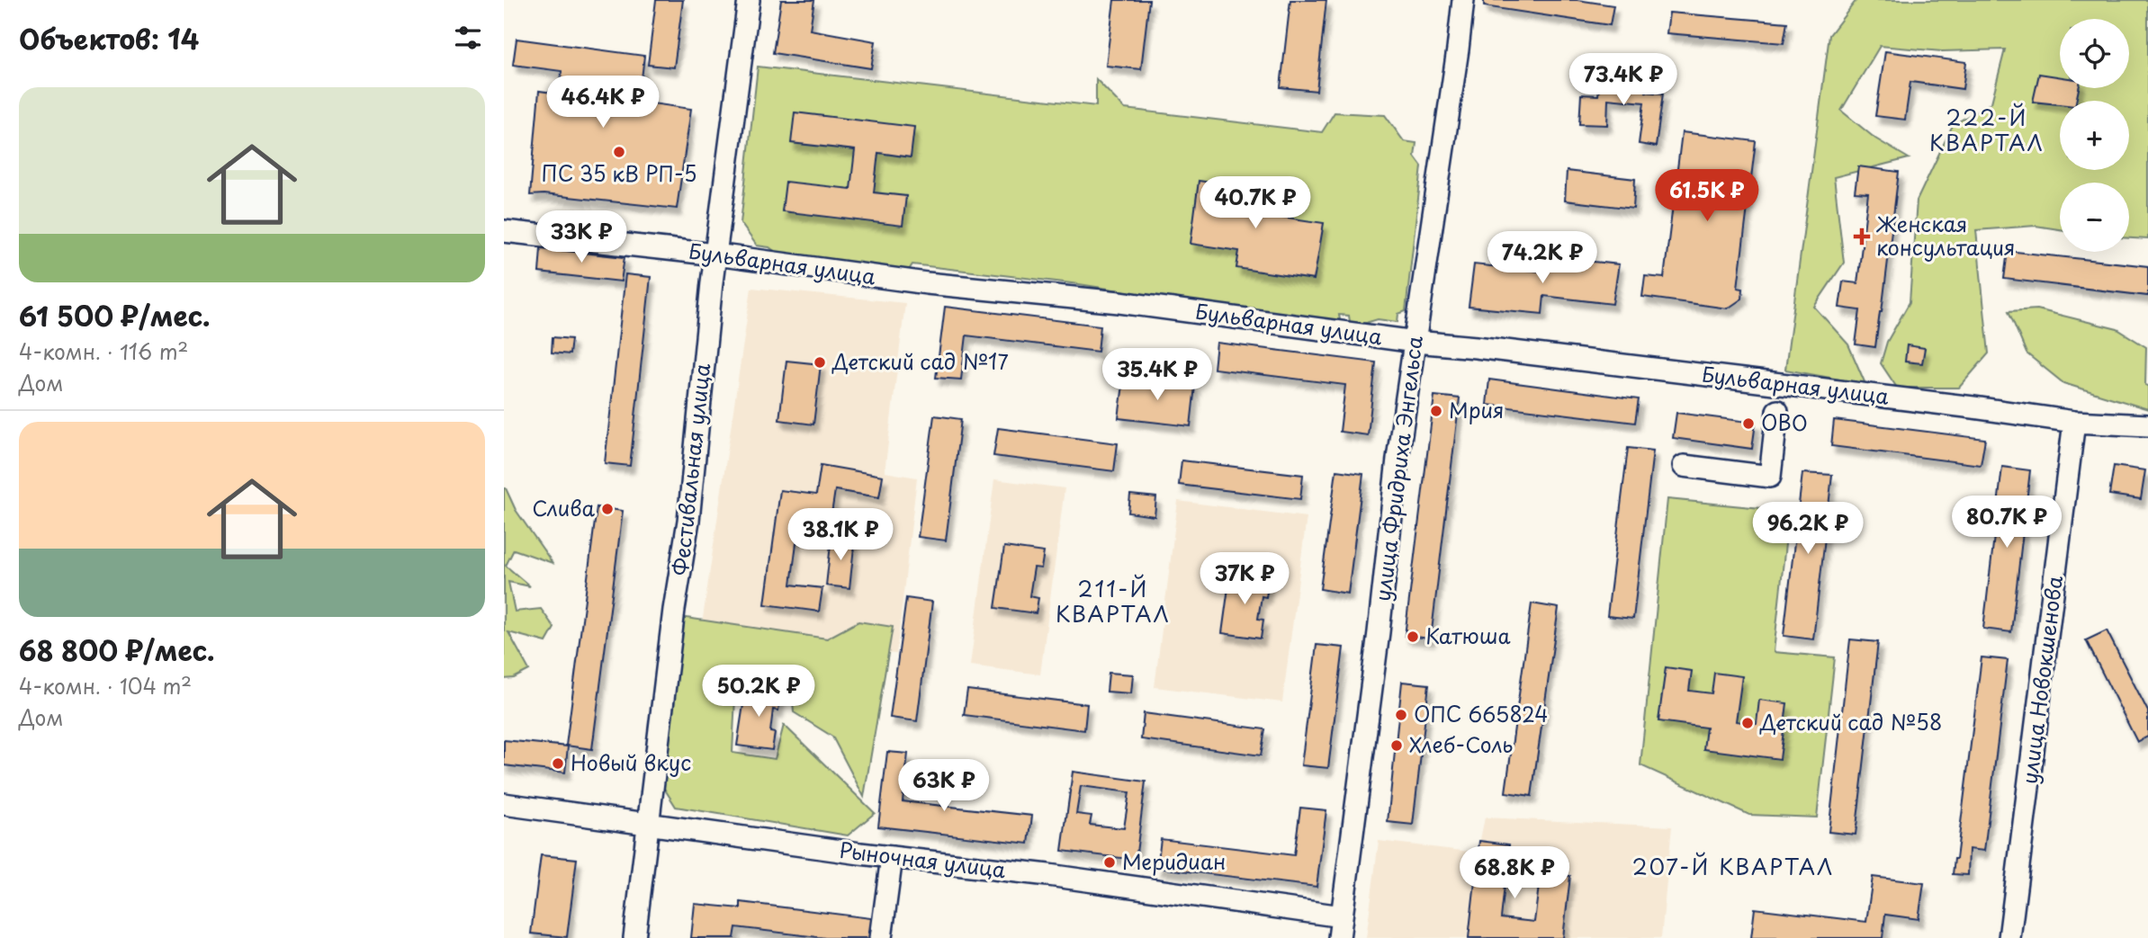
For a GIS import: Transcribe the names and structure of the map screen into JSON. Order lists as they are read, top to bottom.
{
  "streets": {
    "street": [
      "Бульварная улица",
      "улица Фридриха Энгельса",
      "Фестивальная улица",
      "улица Новокшенова",
      "Рыночная улица"
    ]
  },
  "crossings": [
    ["Бульварная улица", "улица Фридриха Энгельса"],
    ["Бульварная улица", "Фестивальная улица"],
    ["Бульварная улица", "улица Новокшенова"],
    ["улица Фридриха Энгельса", "Рыночная улица"],
    ["Фестивальная улица", "Рыночная улица"]
  ],
  "districts": ["222-Й КВАРТАЛ", "211-Й КВАРТАЛ", "207-Й КВАРТАЛ"],
  "places": {
    "other": [
      "ПС 35 кВ РП-5",
      "Детский сад №17",
      "Мрия",
      "ОВО",
      "Слива",
      "Катюша",
      "ОПС 665824",
      "Детский сад №58",
      "Хлеб-Соль",
      "Новый вкус",
      "Меридиан"
    ],
    "health": ["Женская консультация"]
  },
  "page": {
    "heading": "Объектов: 14",
    "map_buttons": ["+", "−"],
    "price": [
      "73.4K ₽",
      "46.4K ₽",
      "61.5K ₽",
      "40.7K ₽",
      "33K ₽",
      "74.2K ₽",
      "35.4K ₽",
      "80.7K ₽",
      "96.2K ₽",
      "38.1K ₽",
      "37K ₽",
      "50.2K ₽",
      "63K ₽",
      "68.8K ₽"
    ],
    "list": [
      {
        "name": "61 500 ₽/мес.",
        "note": "4-комн. · 116 m² · Дом"
      },
      {
        "name": "68 800 ₽/мес.",
        "note": "4-комн. · 104 m² · Дом"
      }
    ]
  }
}
